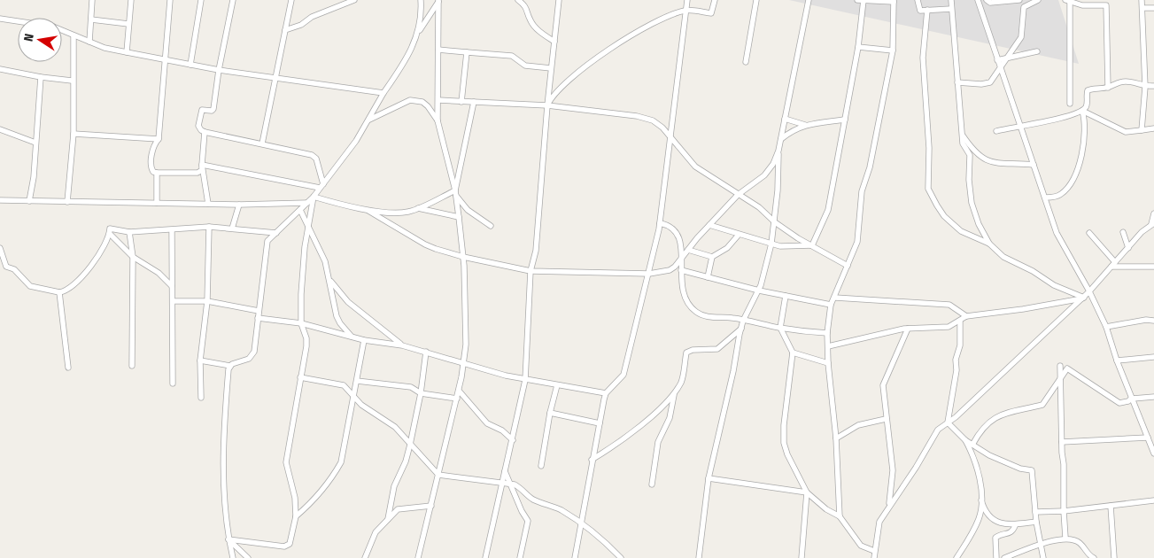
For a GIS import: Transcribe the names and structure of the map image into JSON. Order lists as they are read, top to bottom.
{
  "north": "left"
}
